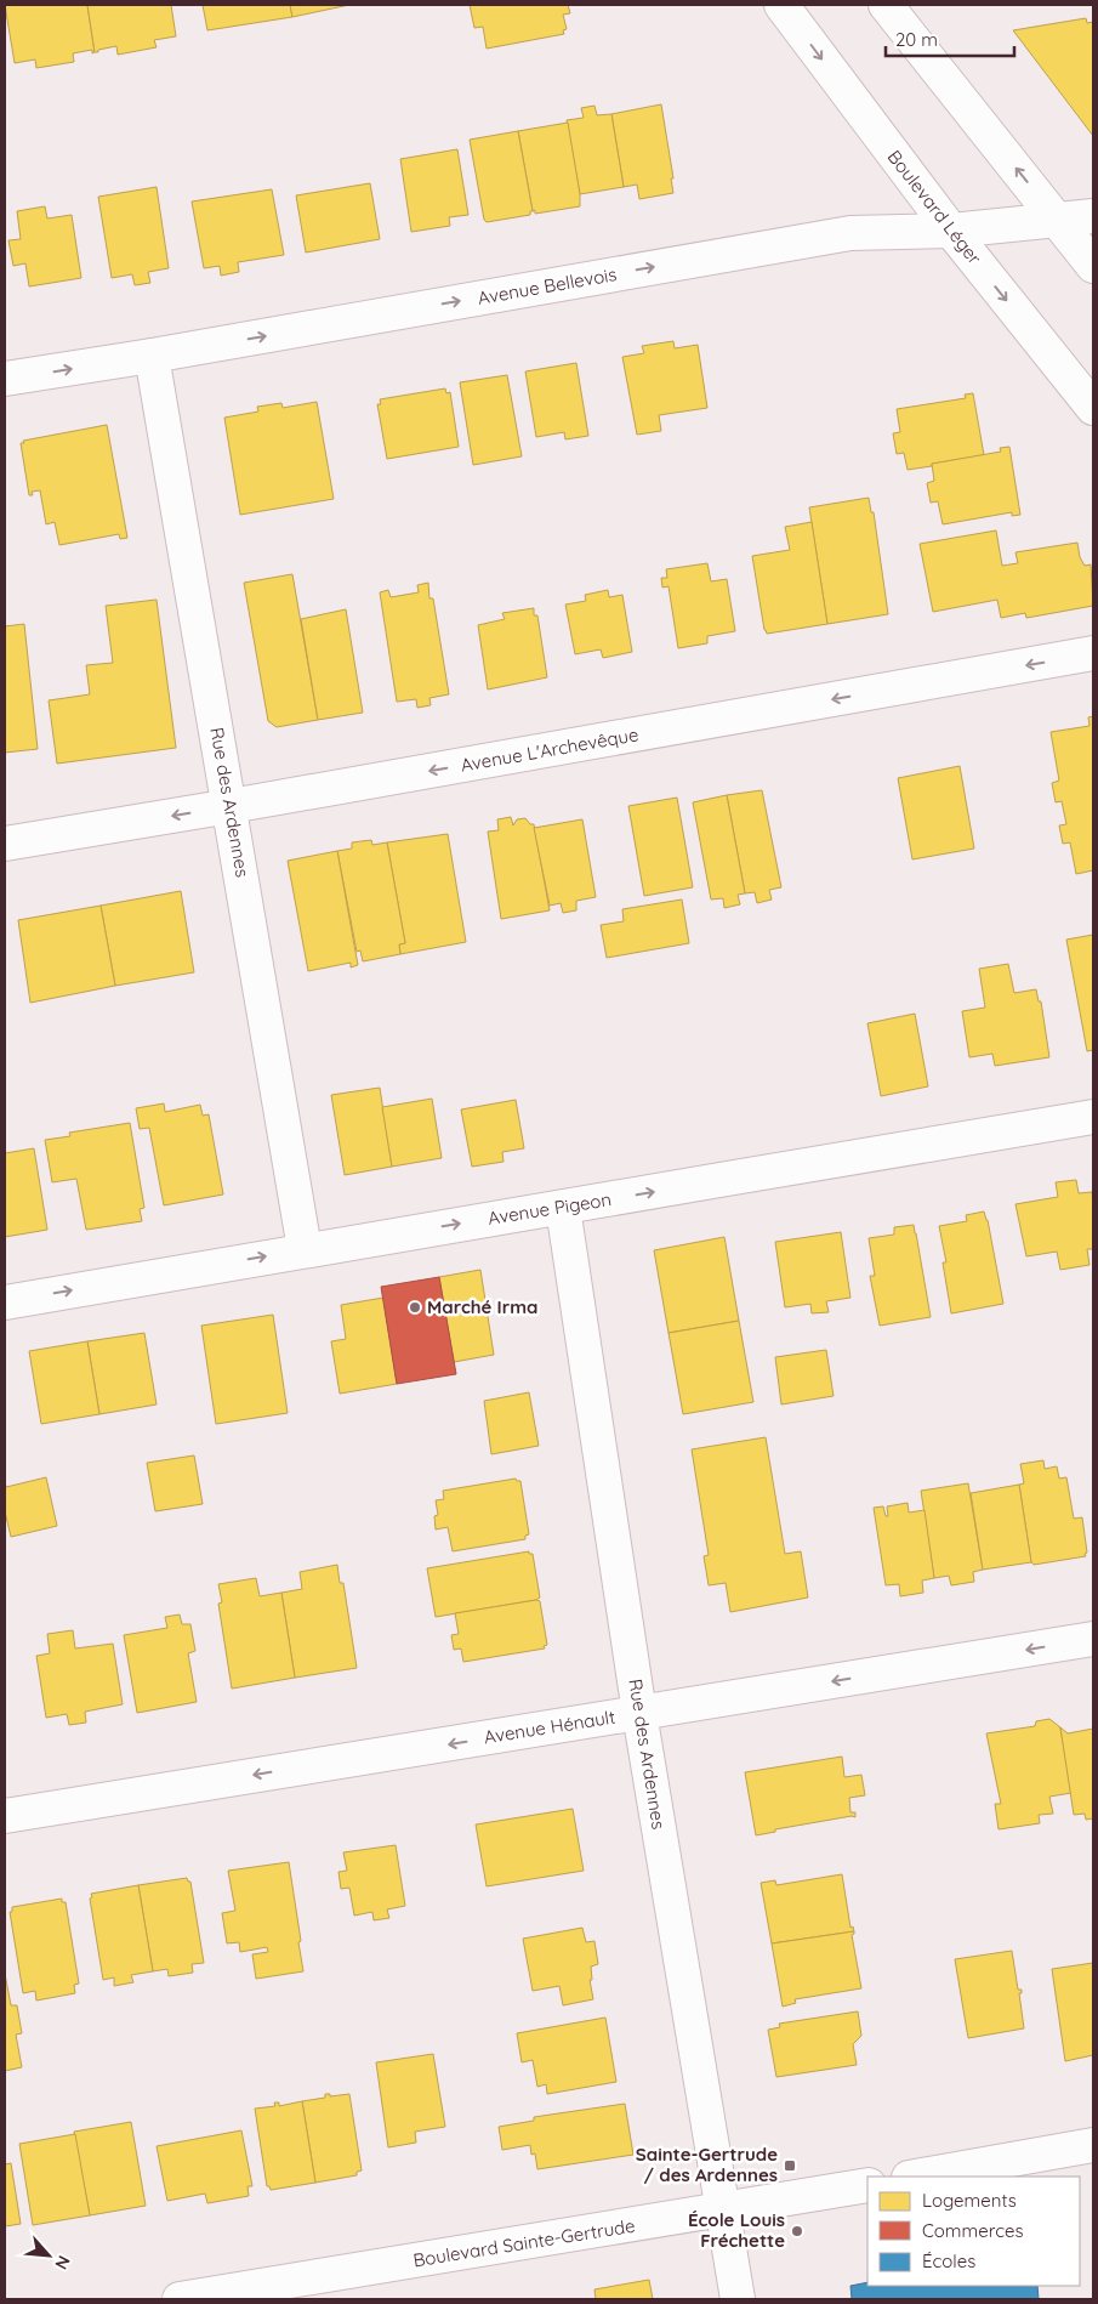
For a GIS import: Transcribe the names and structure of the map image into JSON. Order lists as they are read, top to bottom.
{
  "streets": {
    "street": [
      "Boulevard Léger",
      "Avenue Bellevois",
      "Avenue L'Archevêque",
      "Rue des Ardennes",
      "Avenue Pigeon",
      "Avenue Hénault",
      "Boulevard Sainte-Gertrude"
    ]
  },
  "crossings": [
    ["Boulevard Léger", "Avenue Bellevois"],
    ["Avenue Bellevois", "Rue des Ardennes"],
    ["Avenue L'Archevêque", "Rue des Ardennes"],
    ["Rue des Ardennes", "Avenue Pigeon"],
    ["Rue des Ardennes", "Avenue Hénault"],
    ["Rue des Ardennes", "Boulevard Sainte-Gertrude"]
  ],
  "one_way": [
    "Avenue Bellevois",
    "Avenue L'Archevêque",
    "Avenue Pigeon",
    "Avenue Hénault"
  ],
  "places": {
    "other": ["Marché Irma", "École Louis Fréchette"],
    "transit": ["Sainte-Gertrude / des Ardennes"]
  },
  "legend": ["Logements", "Commerces", "Écoles"],
  "scale_bar": "20 m",
  "north": "bottom right"
}
